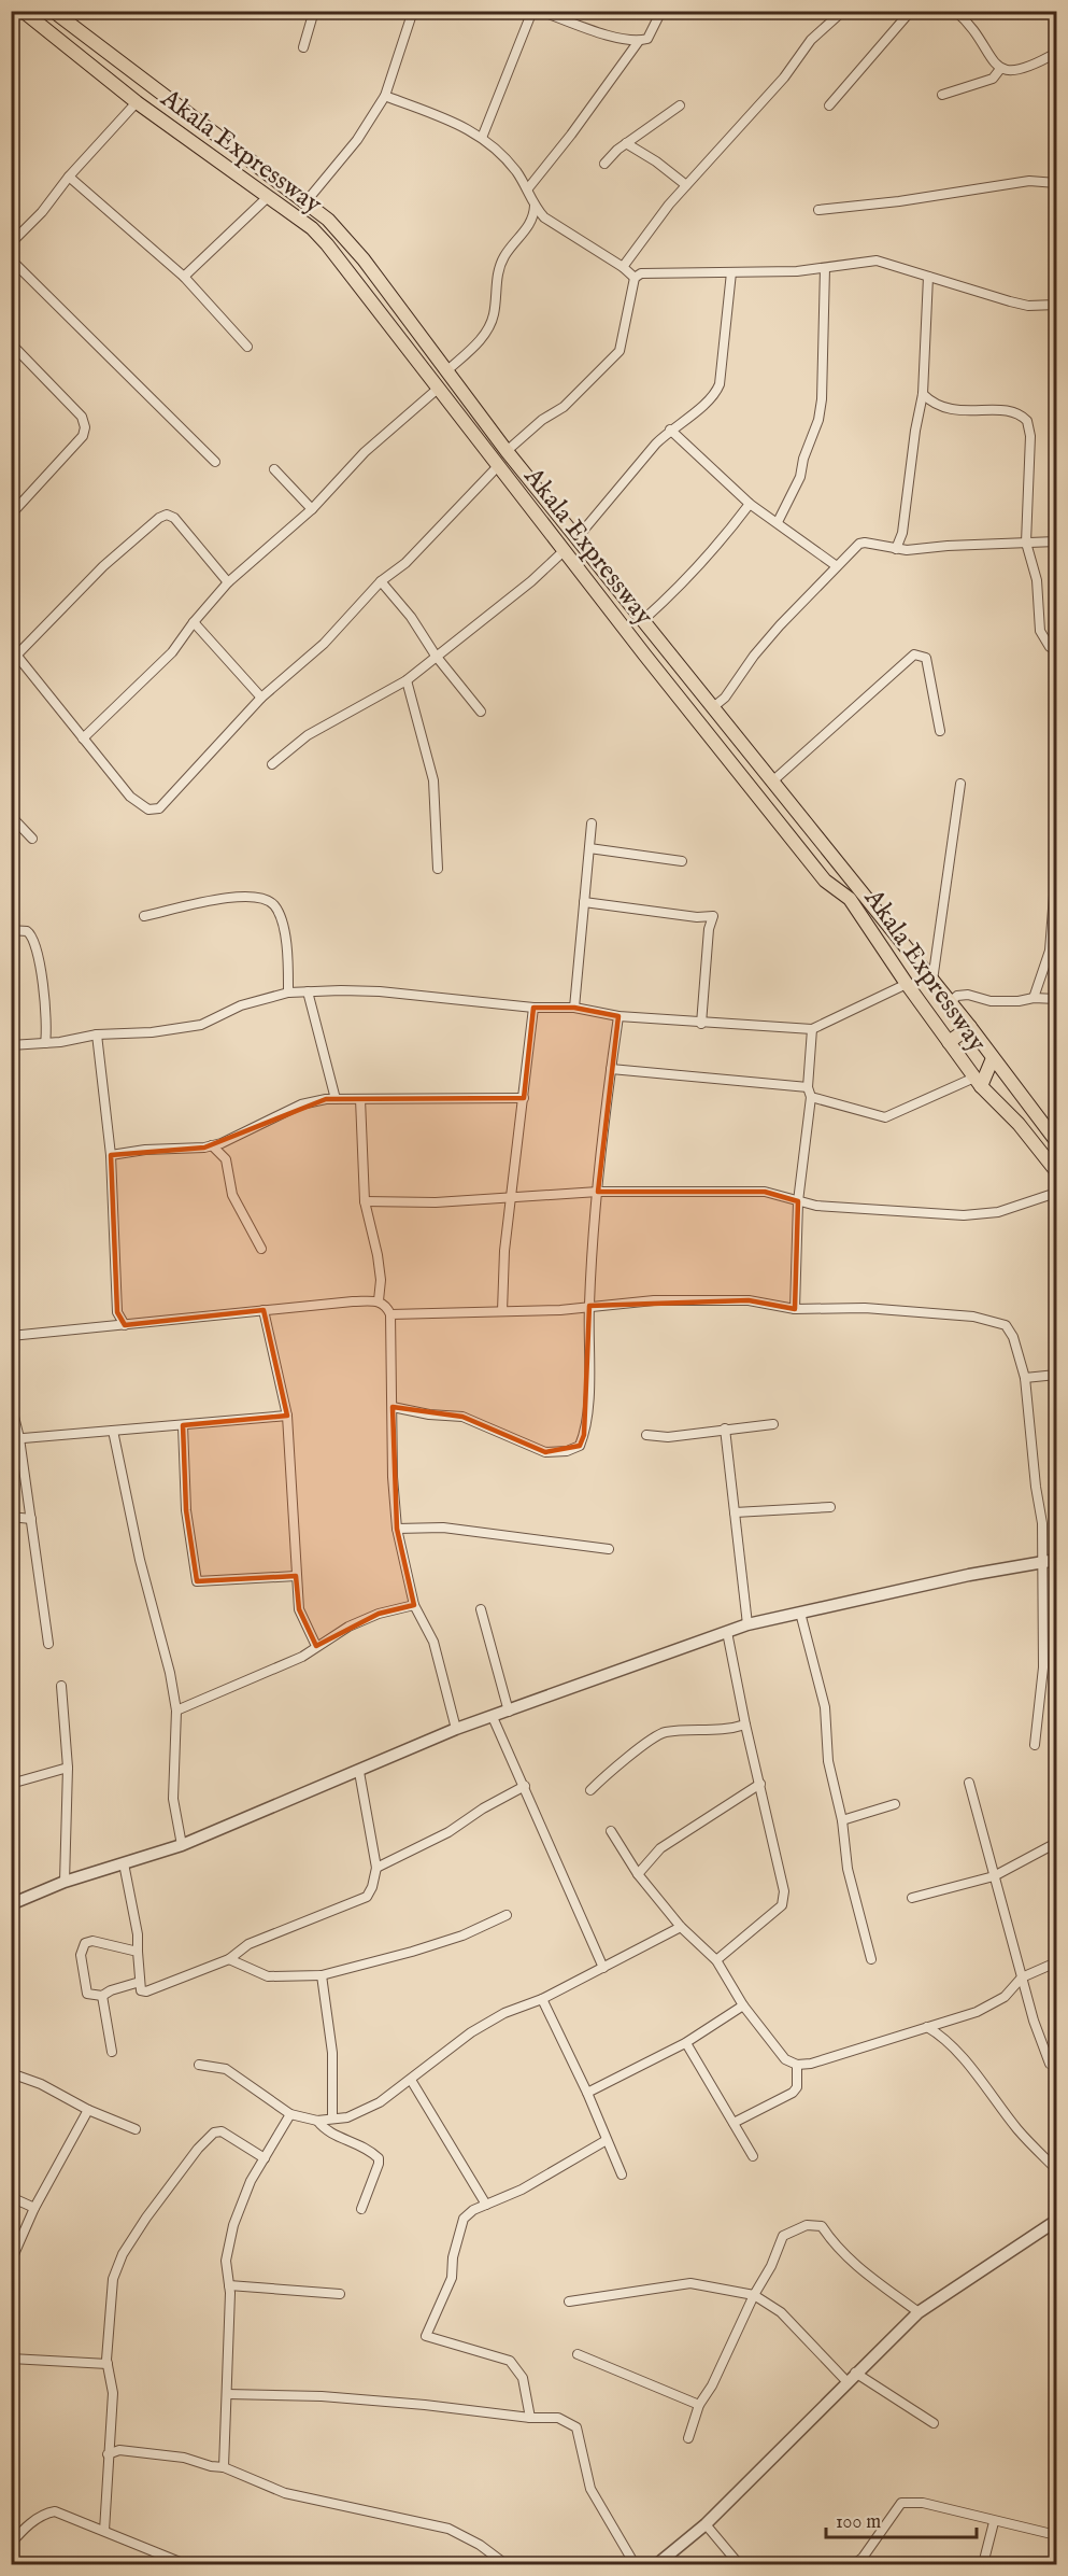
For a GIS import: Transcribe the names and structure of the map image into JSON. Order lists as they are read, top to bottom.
{
  "streets": {
    "main road": ["Akala Expressway"]
  },
  "scale_bar": "100 m"
}
